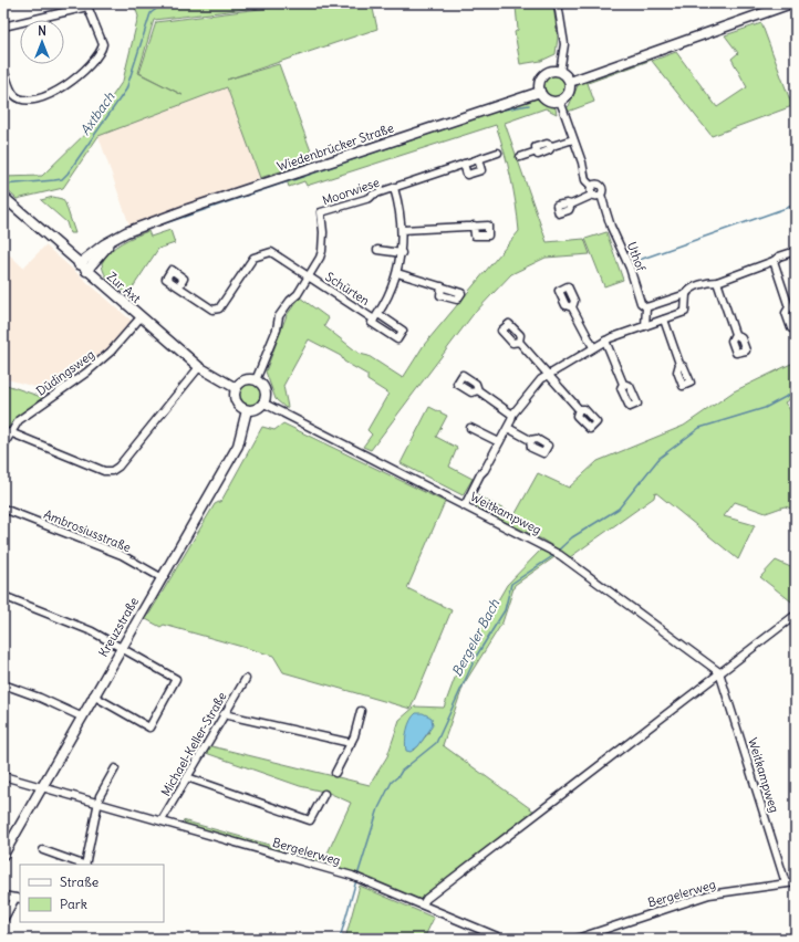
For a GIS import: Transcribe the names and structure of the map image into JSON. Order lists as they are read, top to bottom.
{
  "streets": {
    "street": [
      "Wiedenbrücker Straße",
      "Moorwiese",
      "Uthof",
      "Zur Axt",
      "Schürten",
      "Düdingsweg",
      "Weitkampweg",
      "Ambrosiusstraße",
      "Kreuzstraße",
      "Michael-Keller-Straße",
      "Bergelerweg"
    ]
  },
  "crossings": [
    ["Wiedenbrücker Straße", "Zur Axt"],
    ["Moorwiese", "Zur Axt"],
    ["Moorwiese", "Schürten"],
    ["Moorwiese", "Weitkampweg"],
    ["Moorwiese", "Kreuzstraße"],
    ["Zur Axt", "Düdingsweg"],
    ["Zur Axt", "Weitkampweg"],
    ["Zur Axt", "Kreuzstraße"],
    ["Weitkampweg", "Kreuzstraße"],
    ["Weitkampweg", "Bergelerweg"],
    ["Ambrosiusstraße", "Kreuzstraße"],
    ["Kreuzstraße", "Bergelerweg"],
    ["Michael-Keller-Straße", "Bergelerweg"]
  ],
  "water": ["Axtbach", "Bergeler Bach"],
  "legend": ["Straße", "Park"],
  "north": "top"
}
